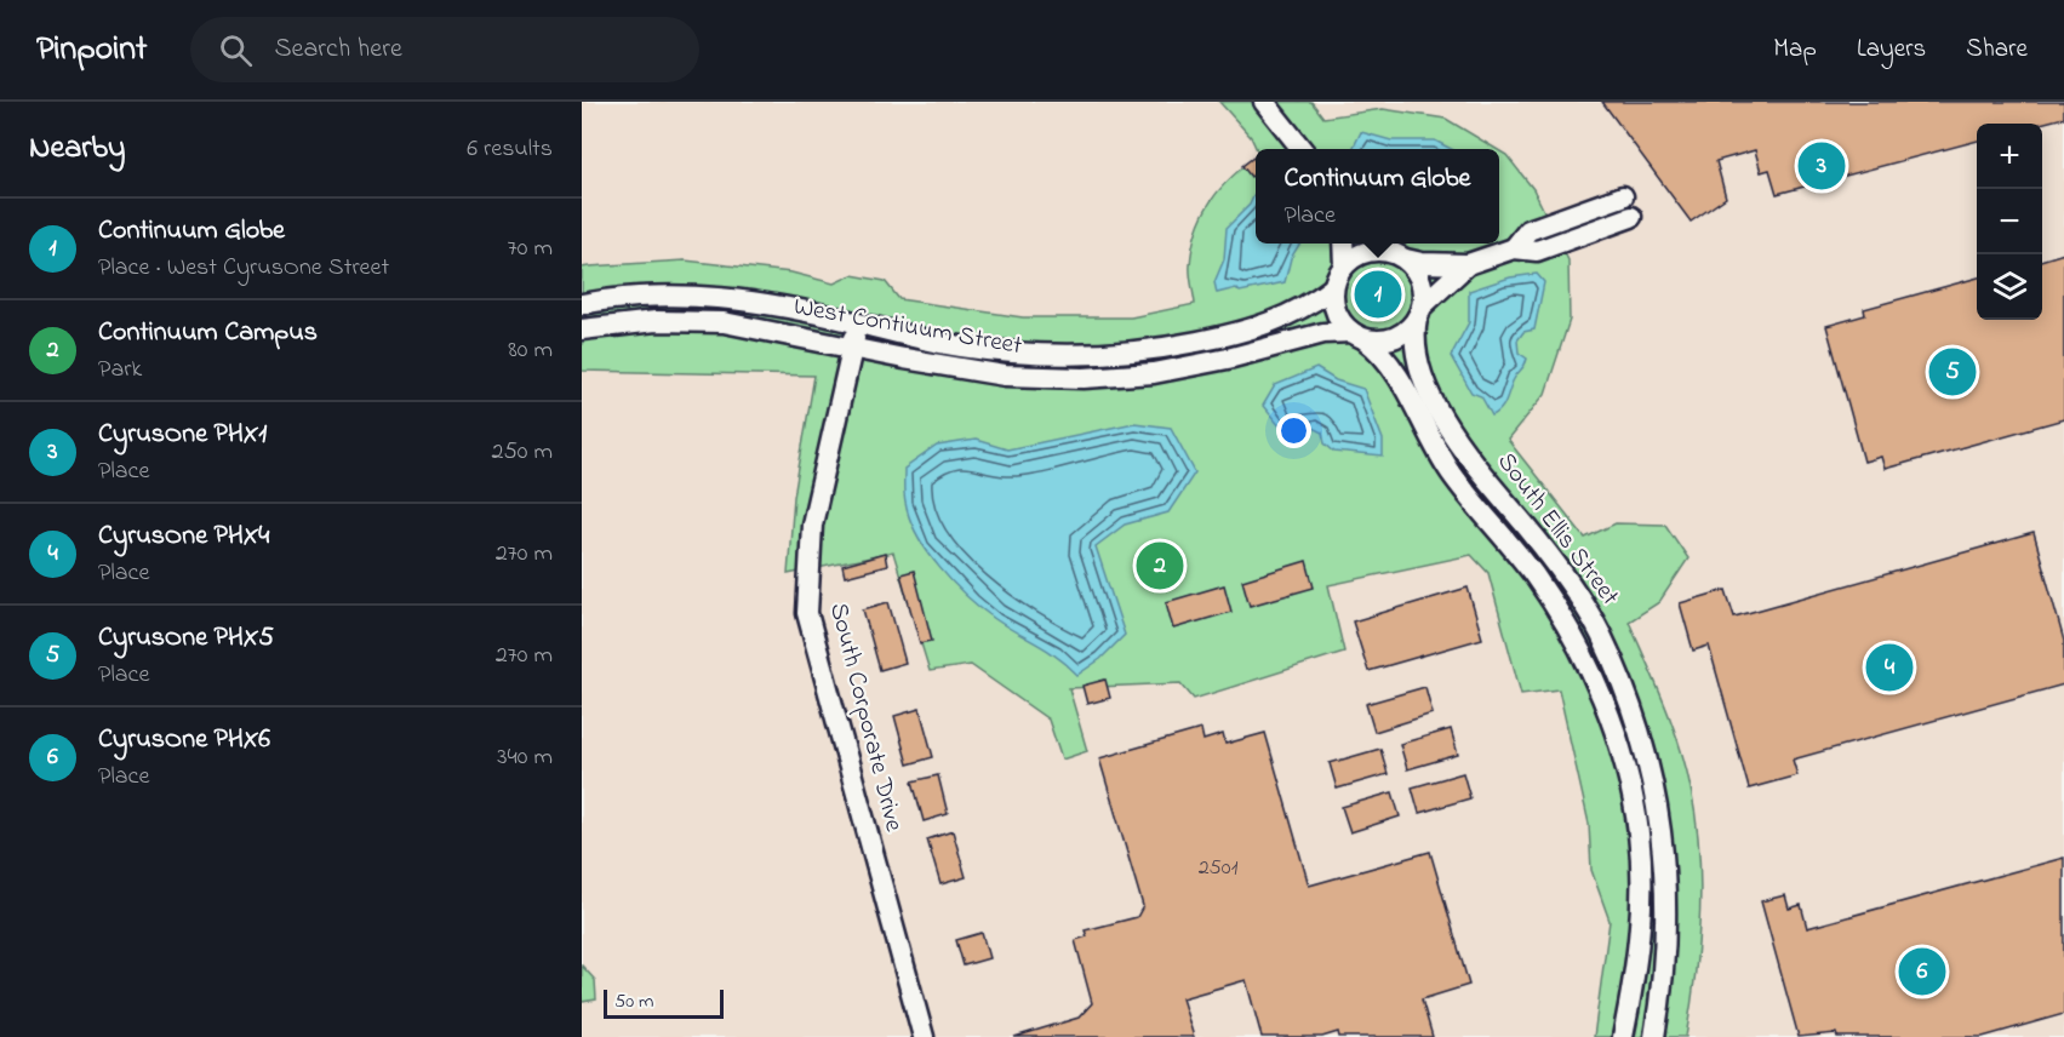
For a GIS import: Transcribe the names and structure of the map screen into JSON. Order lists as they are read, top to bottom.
{
  "streets": {
    "street": ["West Contiuum Street", "South Ellis Street", "South Corporate Drive"]
  },
  "crossings": [
    ["West Contiuum Street", "South Ellis Street"],
    ["West Contiuum Street", "South Corporate Drive"]
  ],
  "house_numbers": ["2501"],
  "scale_bar": "50 m",
  "page": {
    "header": "Pinpoint",
    "search": "Search here",
    "nav": ["Map", "Layers", "Share"],
    "heading": ["Nearby", "6 results"],
    "map_buttons": ["+", "−"],
    "pins": [
      "3",
      "1",
      "5",
      "2",
      "4",
      "6"
    ],
    "popup": ["Continuum Globe", "Place"],
    "list": [
      {
        "mark": "1",
        "name": "Continuum Globe",
        "note": "Place · West CyrusOne Street",
        "value": "70 m"
      },
      {
        "mark": "2",
        "name": "Continuum Campus",
        "note": "Park",
        "value": "80 m"
      },
      {
        "mark": "3",
        "name": "CyrusOne PHX1",
        "note": "Place",
        "value": "250 m"
      },
      {
        "mark": "4",
        "name": "CyrusOne PHX4",
        "note": "Place",
        "value": "270 m"
      },
      {
        "mark": "5",
        "name": "CyrusOne PHX5",
        "note": "Place",
        "value": "270 m"
      },
      {
        "mark": "6",
        "name": "CyrusOne PHX6",
        "note": "Place",
        "value": "340 m"
      }
    ],
    "scale": "50 m"
  }
}
